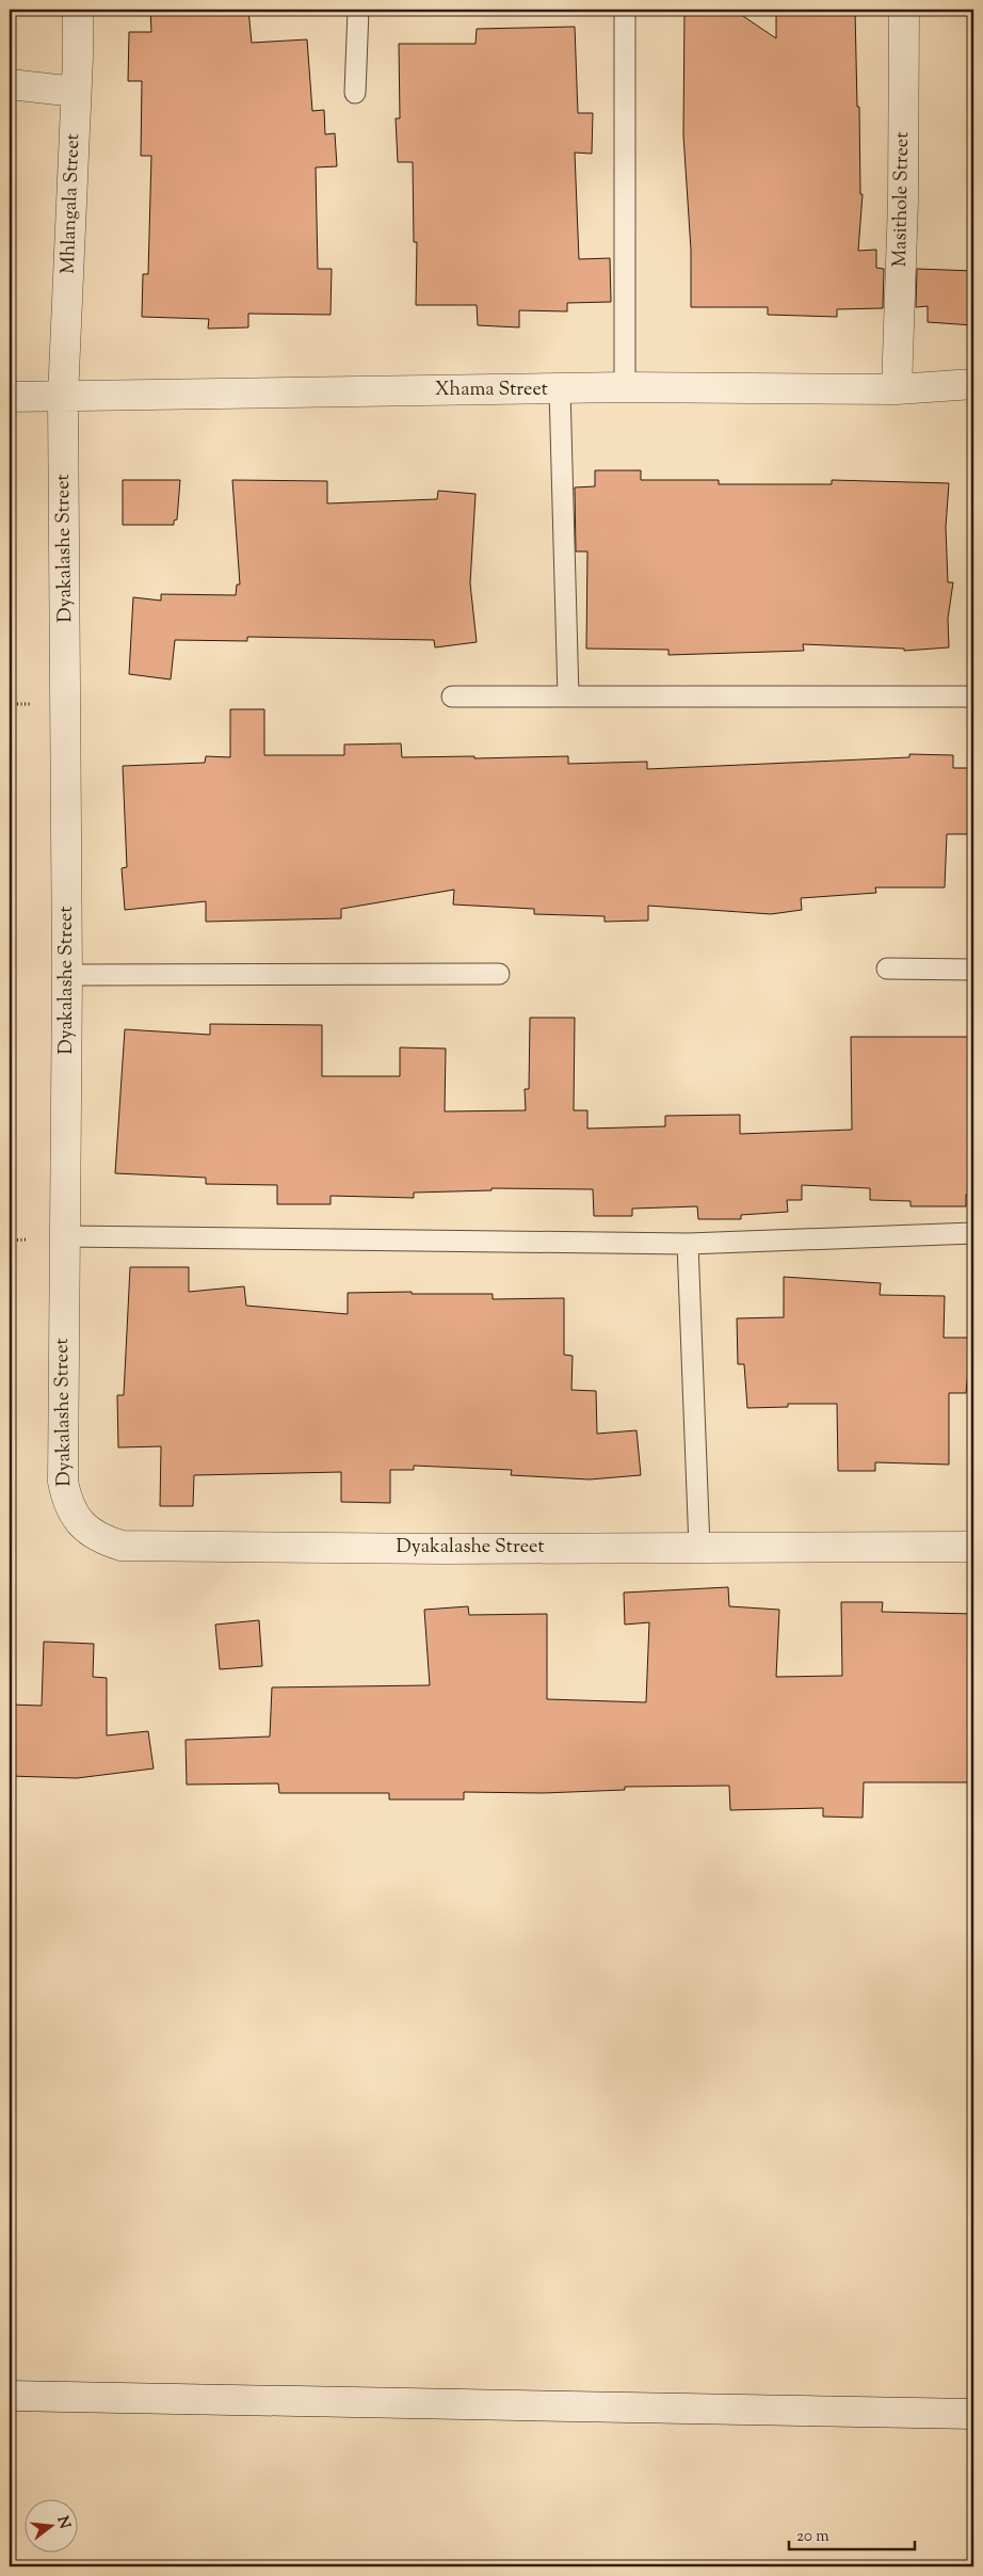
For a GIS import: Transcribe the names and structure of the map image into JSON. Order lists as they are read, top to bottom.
{
  "streets": {
    "street": [
      "Masithole Street",
      "Mhlangala Street",
      "Xhama Street",
      "Dyakalashe Street"
    ]
  },
  "crossings": [
    ["Masithole Street", "Xhama Street"],
    ["Mhlangala Street", "Xhama Street"],
    ["Mhlangala Street", "Dyakalashe Street"],
    ["Xhama Street", "Dyakalashe Street"]
  ],
  "scale_bar": "20 m",
  "north": "right"
}
